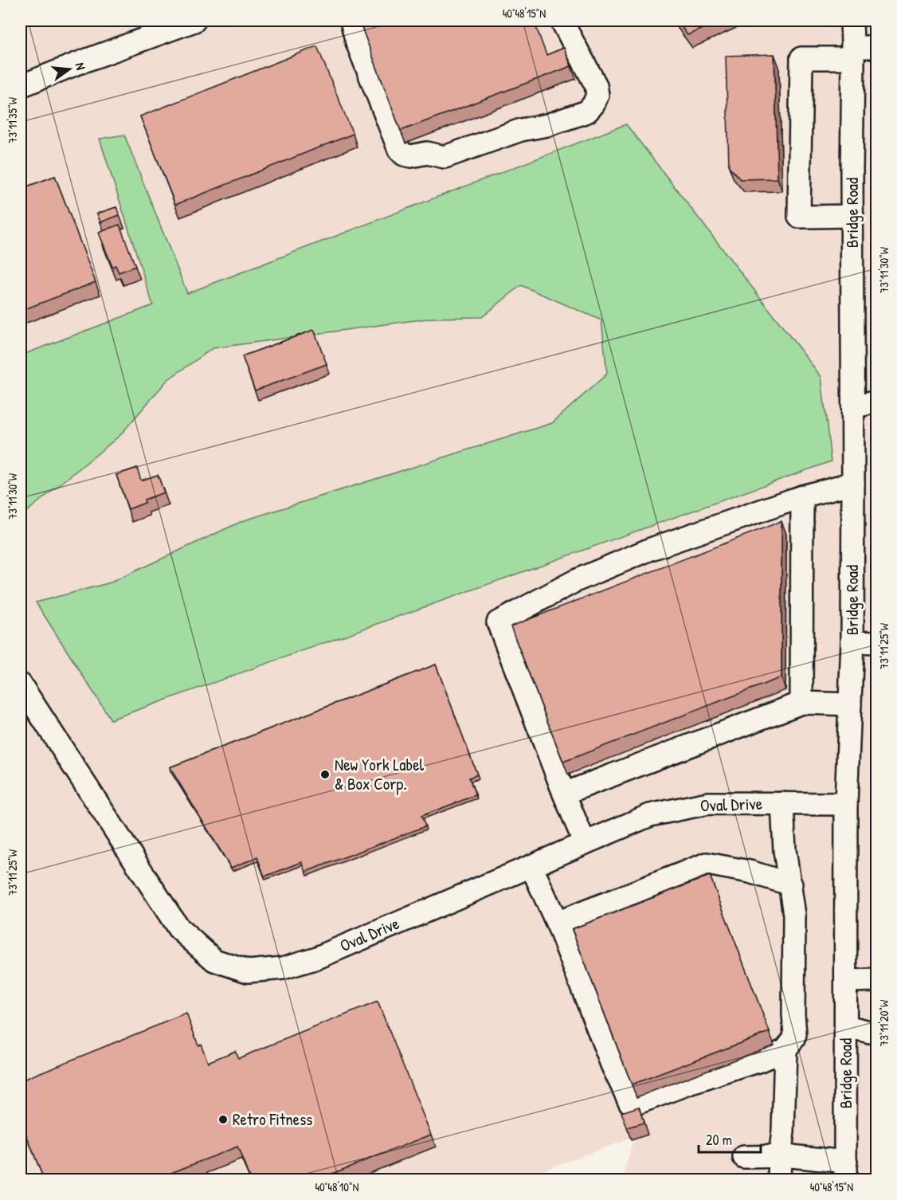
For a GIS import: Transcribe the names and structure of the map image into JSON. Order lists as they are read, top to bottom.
{
  "streets": {
    "street": ["Bridge Road", "Oval Drive"]
  },
  "crossings": [
    ["Bridge Road", "Oval Drive"]
  ],
  "places": ["New York Label & Box Corp.", "Retro Fitness"],
  "scale_bar": "20 m",
  "north": "right",
  "coordinates": [
    "40°48'15\"N",
    "73°11'35\"W",
    "73°11'30\"W",
    "73°11'25\"W",
    "73°11'20\"W",
    "40°48'10\"N"
  ]
}
